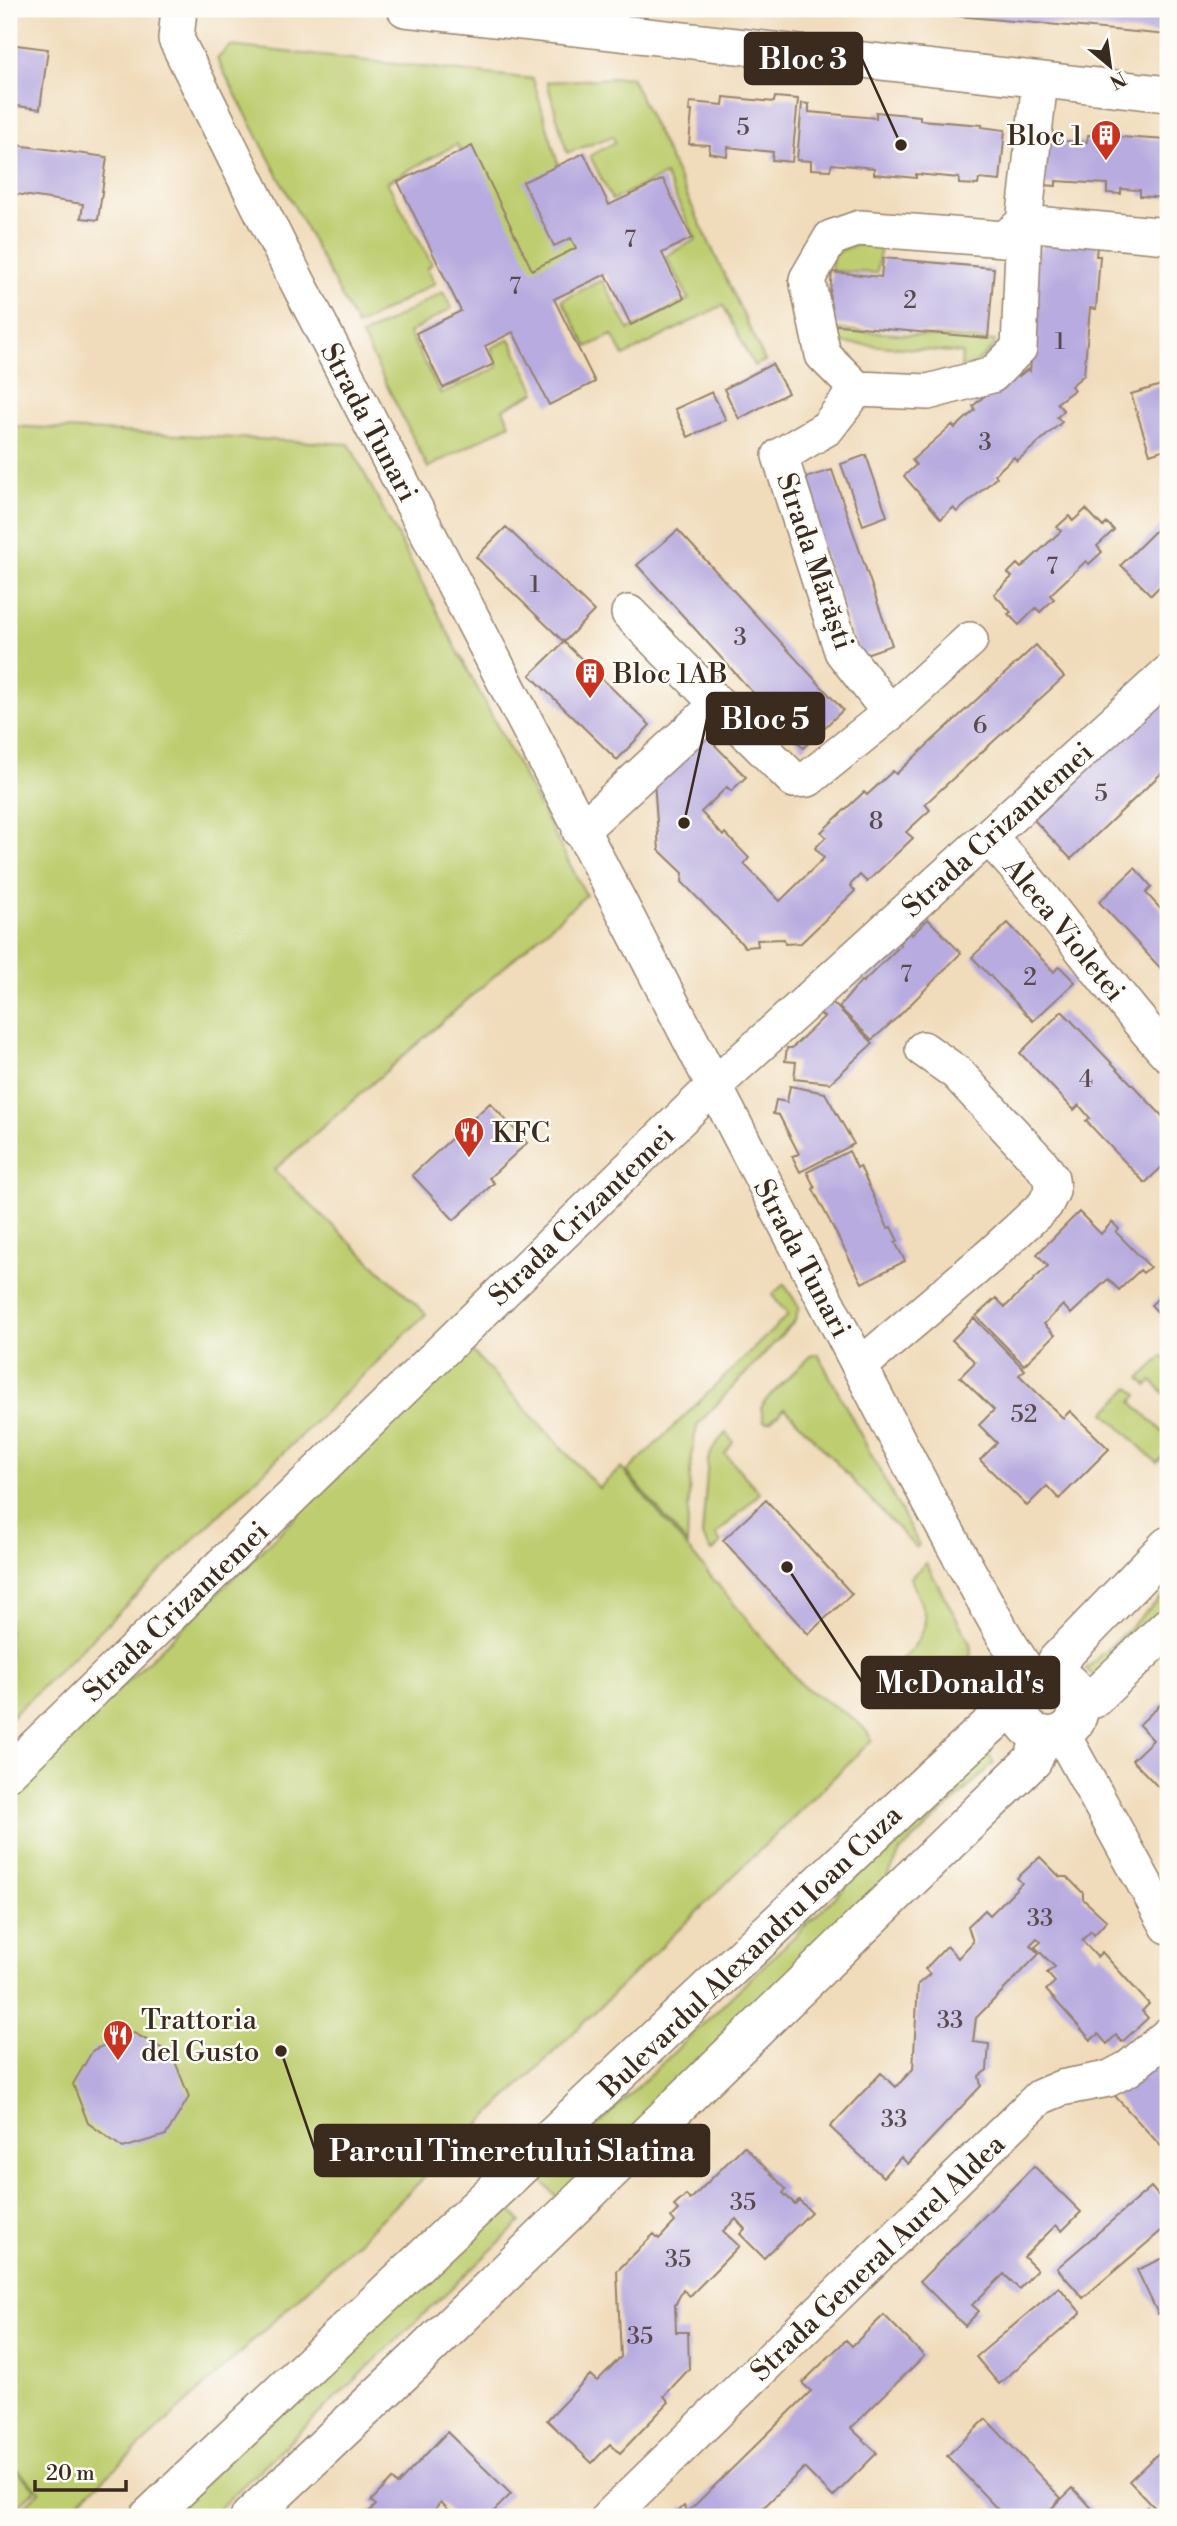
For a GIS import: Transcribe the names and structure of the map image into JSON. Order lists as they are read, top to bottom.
{
  "streets": {
    "main road": ["Bulevardul Alexandru Ioan Cuza"],
    "street": [
      "Strada Tunari",
      "Strada Mărăști",
      "Strada Crizantemei",
      "Aleea Violetei",
      "Strada General Aurel Aldea"
    ]
  },
  "crossings": [
    ["Strada Tunari", "Strada Crizantemei"],
    ["Strada Tunari", "Bulevardul Alexandru Ioan Cuza"],
    ["Strada Crizantemei", "Aleea Violetei"]
  ],
  "places": {
    "other": [
      "Bloc 3",
      "Bloc 5",
      "McDonald's",
      "Parcul Tineretului Slatina"
    ],
    "building": ["Bloc 1", "Bloc 1AB"],
    "restaurant": ["KFC", "Trattoria del Gusto"]
  },
  "house_numbers": [
    "5",
    "7",
    "7",
    "2",
    "1",
    "3",
    "7",
    "1",
    "3",
    "6",
    "5",
    "8",
    "7",
    "2",
    "4",
    "52",
    "33",
    "33",
    "33",
    "35",
    "35",
    "35"
  ],
  "scale_bar": "20 m",
  "north": "bottom right"
}
